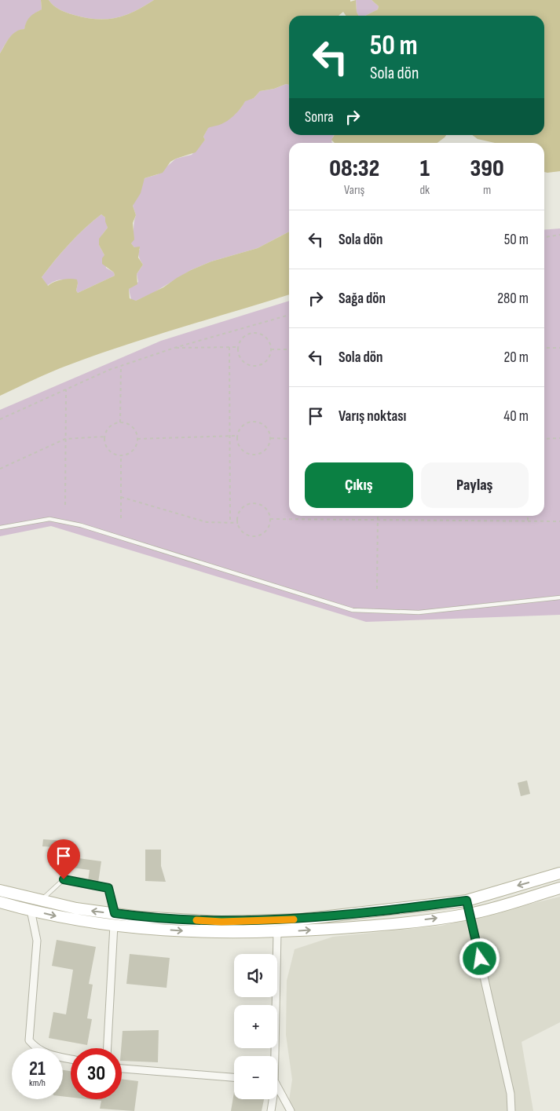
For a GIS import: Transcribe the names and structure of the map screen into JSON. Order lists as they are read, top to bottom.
{
  "page": {
    "turn": ["50 m", "Sola dön"],
    "then": "Sonra",
    "eta": [
      "08:32",
      "Varış",
      "1",
      "dk",
      "390",
      "m"
    ],
    "list": [
      {
        "name": "Sola dön",
        "value": "50 m"
      },
      {
        "name": "Sağa dön",
        "value": "280 m"
      },
      {
        "name": "Sola dön",
        "value": "20 m"
      },
      {
        "name": "Varış noktası",
        "value": "40 m"
      }
    ],
    "buttons": ["Çıkış", "Paylaş"],
    "map_buttons": ["+", "−"],
    "speed": "21 km/h",
    "limit": "30"
  }
}
